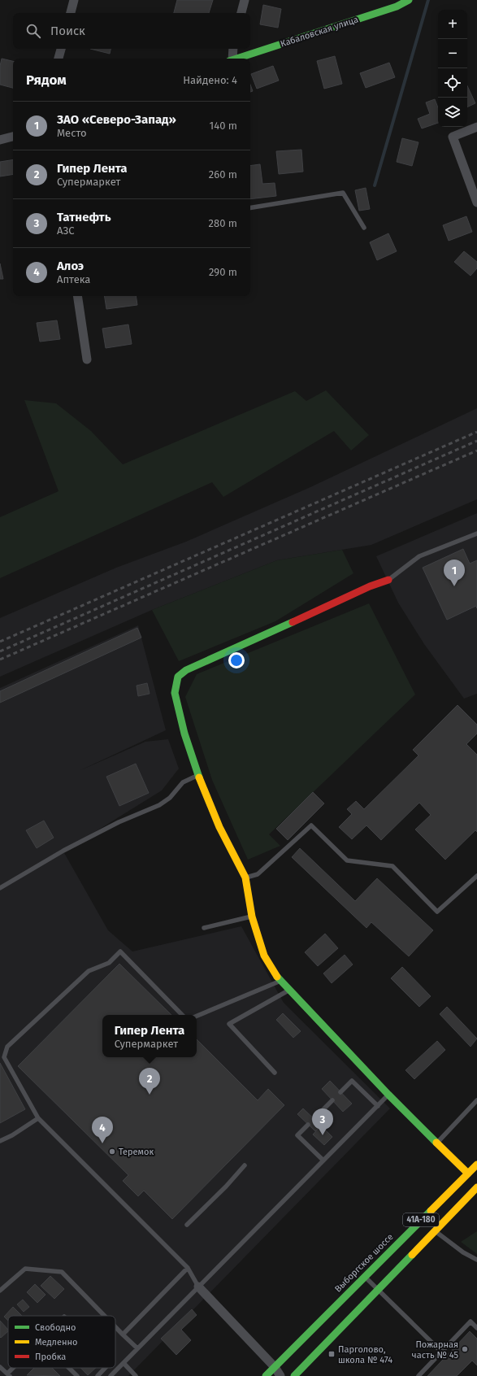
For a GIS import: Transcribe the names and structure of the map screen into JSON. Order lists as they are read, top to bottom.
{
  "streets": {
    "street": ["Кабаловская улица", "41А-180", "Выборгское шоссе"]
  },
  "places": {
    "other": ["Теремок", "Пожарная часть № 45"],
    "transit": ["Парголово, школа № 474"]
  },
  "legend": ["Свободно", "Медленно", "Пробка"],
  "page": {
    "map_buttons": ["+", "−"],
    "search": "Поиск",
    "heading": ["Рядом", "Найдено: 4"],
    "list": [
      {
        "mark": "1",
        "name": "ЗАО «Северо-Запад»",
        "note": "Место",
        "value": "140 m"
      },
      {
        "mark": "2",
        "name": "Гипер Лента",
        "note": "Супермаркет",
        "value": "260 m"
      },
      {
        "mark": "3",
        "name": "Татнефть",
        "note": "АЗС",
        "value": "280 m"
      },
      {
        "mark": "4",
        "name": "Алоэ",
        "note": "Аптека",
        "value": "290 m"
      }
    ],
    "pins": [
      "1",
      "2",
      "3",
      "4"
    ],
    "popup": ["Гипер Лента", "Супермаркет"]
  }
}
